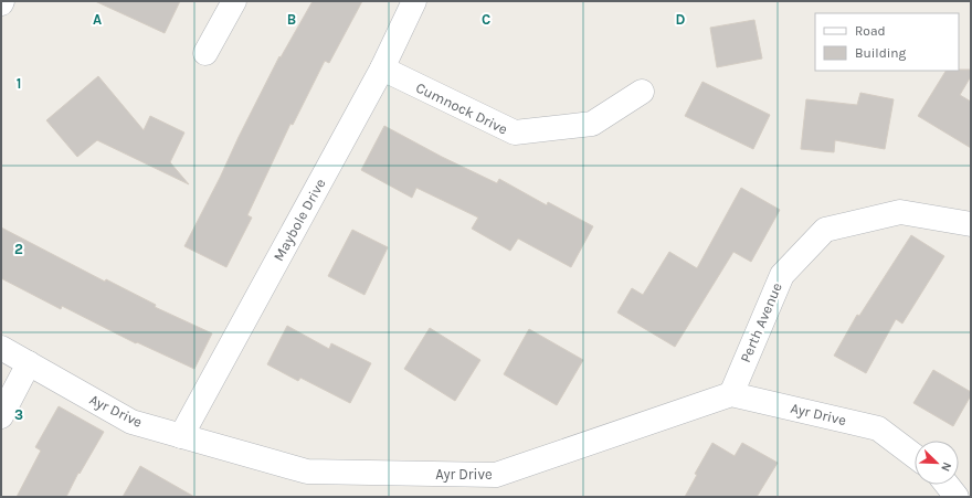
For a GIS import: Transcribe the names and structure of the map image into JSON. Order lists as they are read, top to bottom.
{
  "streets": {
    "street": [
      "Cumnock Drive",
      "Maybole Drive",
      "Perth Avenue",
      "Ayr Drive"
    ]
  },
  "crossings": [
    ["Cumnock Drive", "Maybole Drive"],
    ["Maybole Drive", "Ayr Drive"],
    ["Perth Avenue", "Ayr Drive"]
  ],
  "legend": ["Road", "Building"],
  "north": "bottom right",
  "grid": {
    "columns": [
      "A",
      "B",
      "C",
      "D"
    ],
    "rows": ["1", "2", "3"]
  }
}
